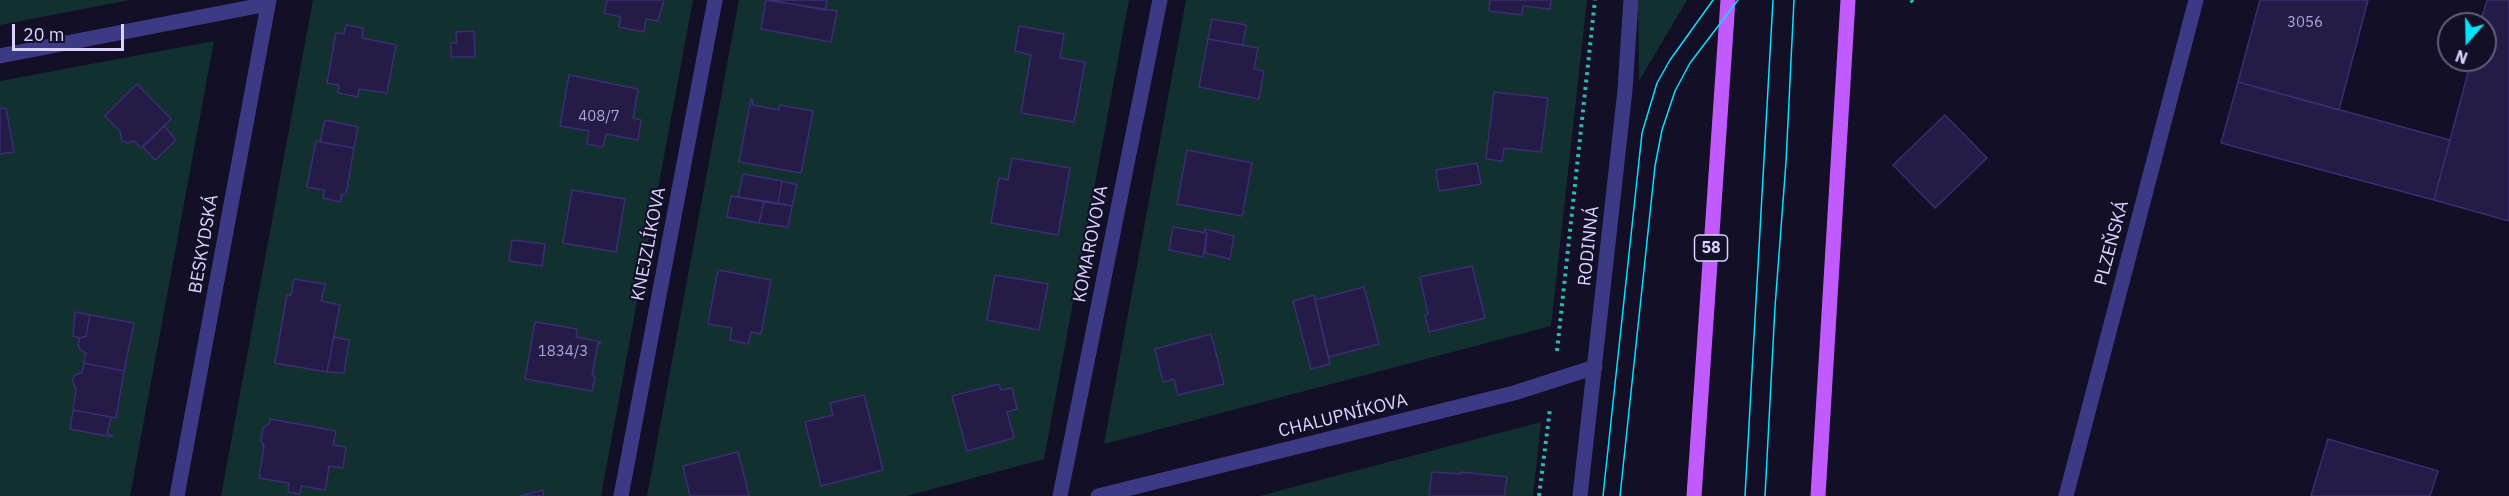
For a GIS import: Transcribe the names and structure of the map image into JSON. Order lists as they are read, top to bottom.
{
  "streets": {
    "main road": ["58"],
    "street": [
      "PLZEŇSKÁ",
      "BESKYDSKÁ",
      "KNEJZLÍKOVA",
      "KOMAROVOVA",
      "RODINNÁ",
      "CHALUPNÍKOVA"
    ]
  },
  "crossings": [
    ["RODINNÁ", "CHALUPNÍKOVA"]
  ],
  "house_numbers": ["3056", "408/7", "1834/3"],
  "scale_bar": "20 m",
  "north": "bottom"
}
